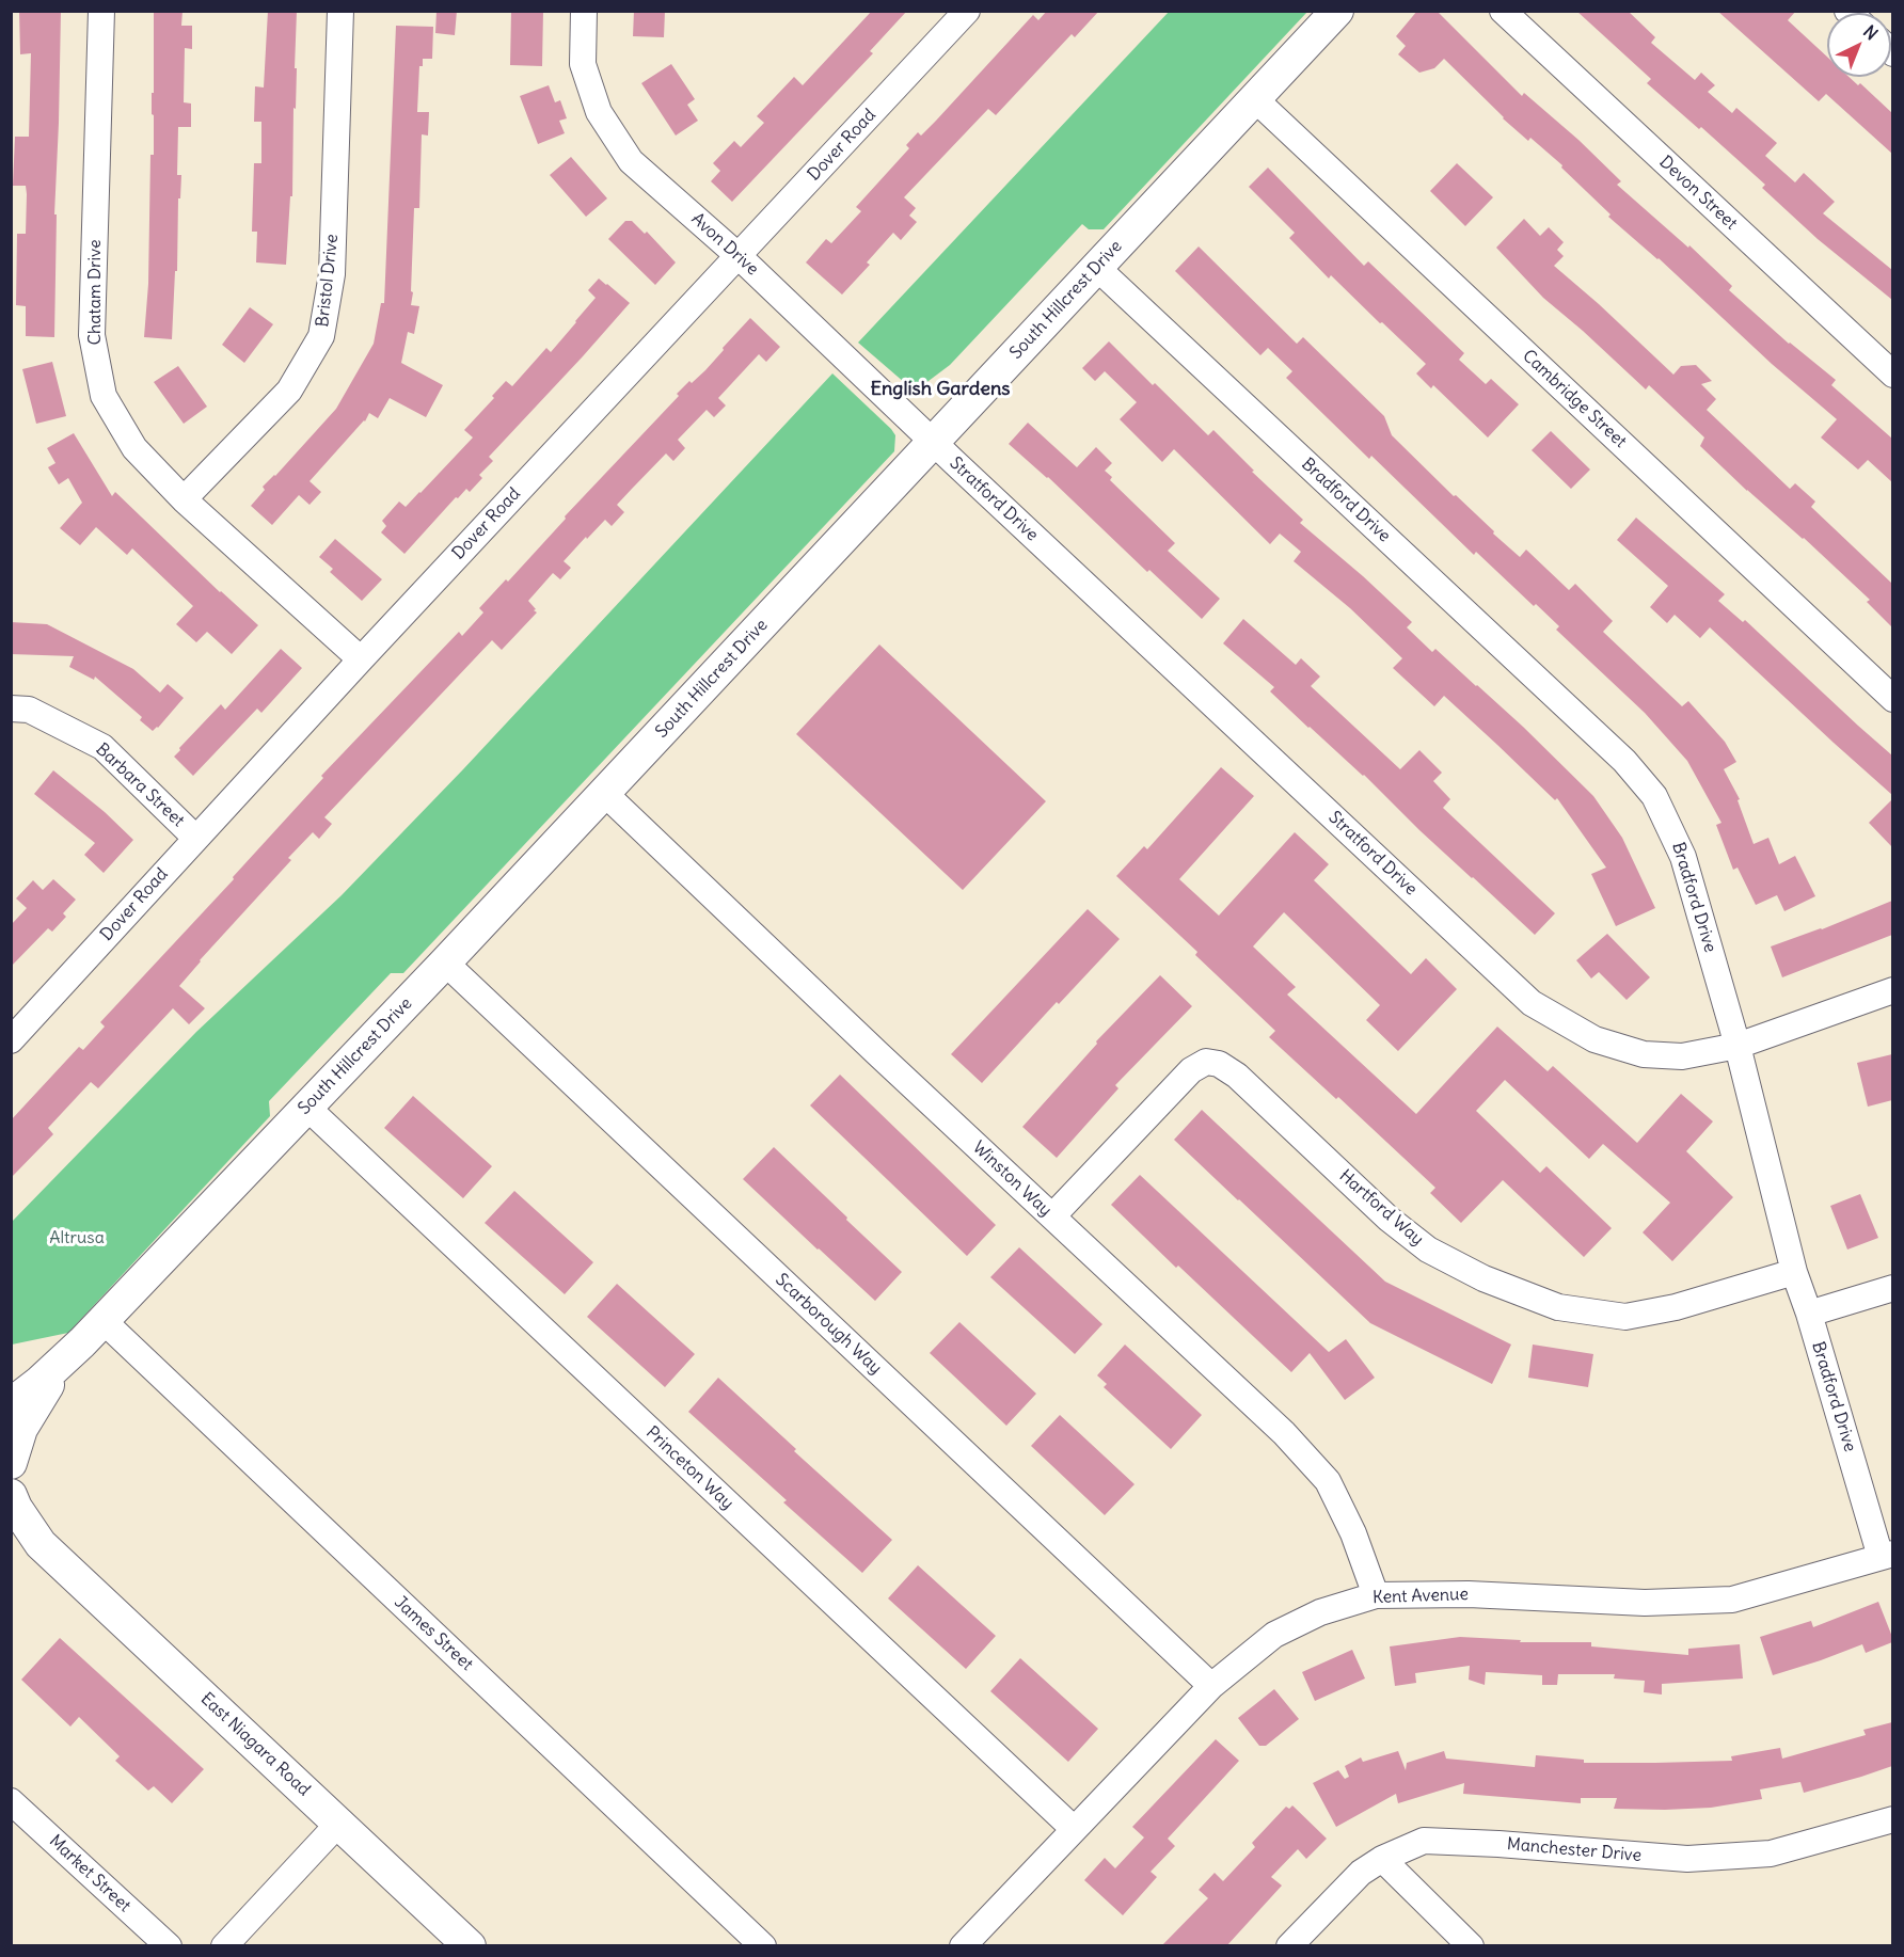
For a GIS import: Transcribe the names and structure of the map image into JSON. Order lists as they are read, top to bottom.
{
  "streets": {
    "street": [
      "Dover Road",
      "Devon Street",
      "Avon Drive",
      "Bristol Drive",
      "Chatam Drive",
      "South Hillcrest Drive",
      "Cambridge Street",
      "Stratford Drive",
      "Bradford Drive",
      "Barbara Street",
      "Winston Way",
      "Hartford Way",
      "Scarborough Way",
      "Princeton Way",
      "Kent Avenue",
      "James Street",
      "East Niagara Road",
      "Manchester Drive",
      "Market Street"
    ]
  },
  "crossings": [
    ["Dover Road", "Avon Drive"],
    ["Dover Road", "Chatam Drive"],
    ["Dover Road", "Barbara Street"],
    ["Avon Drive", "South Hillcrest Drive"],
    ["Avon Drive", "Stratford Drive"],
    ["Bristol Drive", "Chatam Drive"],
    ["South Hillcrest Drive", "Cambridge Street"],
    ["South Hillcrest Drive", "Stratford Drive"],
    ["South Hillcrest Drive", "Bradford Drive"],
    ["South Hillcrest Drive", "Winston Way"],
    ["South Hillcrest Drive", "Scarborough Way"],
    ["South Hillcrest Drive", "Princeton Way"],
    ["South Hillcrest Drive", "James Street"],
    ["Stratford Drive", "Bradford Drive"],
    ["Bradford Drive", "Hartford Way"],
    ["Bradford Drive", "Kent Avenue"],
    ["Winston Way", "Hartford Way"],
    ["Winston Way", "Kent Avenue"],
    ["Scarborough Way", "Kent Avenue"],
    ["Princeton Way", "Kent Avenue"]
  ],
  "districts": ["English Gardens"],
  "parks": ["Altrusa"],
  "north": "top right"
}
